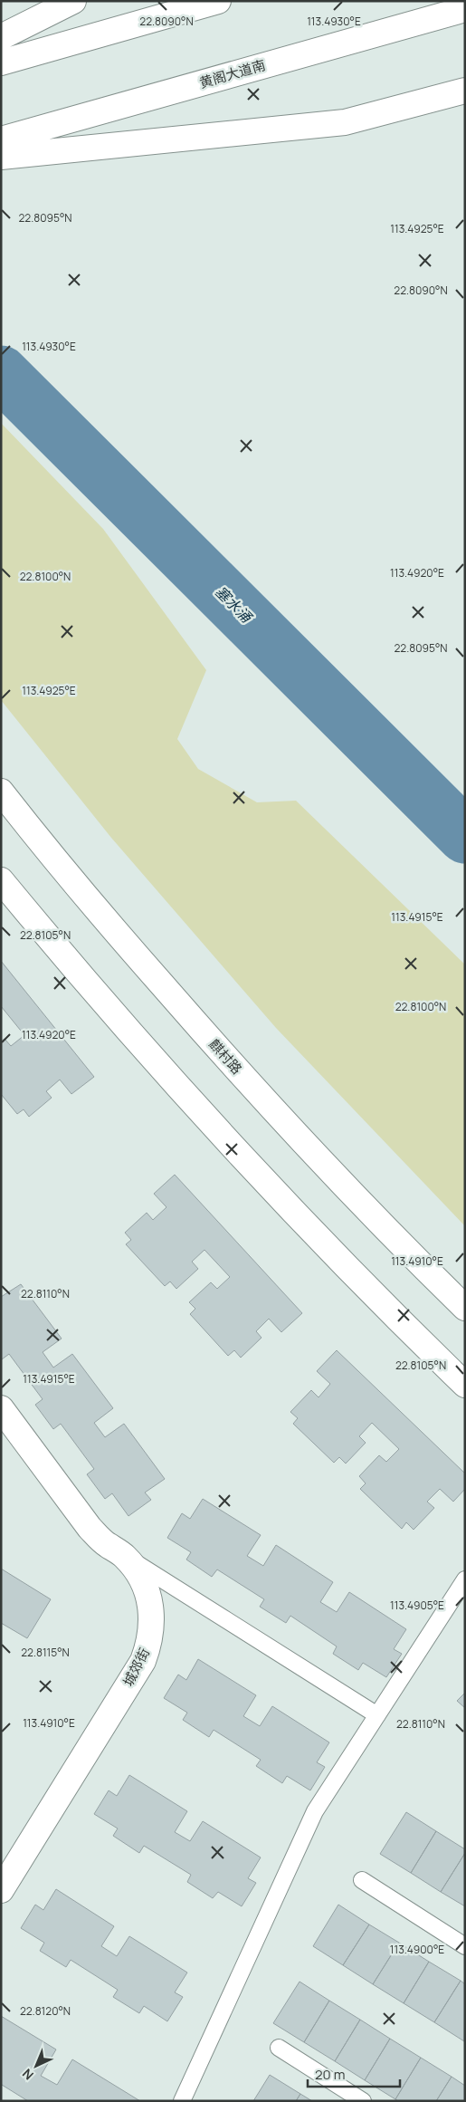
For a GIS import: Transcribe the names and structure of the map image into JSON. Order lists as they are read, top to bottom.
{
  "streets": {
    "street": ["黄阁大道南", "麒村路", "城郊街"]
  },
  "water": ["塞水涌"],
  "scale_bar": "20 m",
  "north": "bottom left",
  "coordinates": [
    "22.8090°N",
    "113.4930°E",
    "22.8095°N",
    "113.4925°E",
    "113.4920°E",
    "22.8100°N",
    "113.4915°E",
    "22.8105°N",
    "113.4910°E",
    "22.8110°N",
    "113.4905°E",
    "22.8115°N",
    "113.4900°E",
    "22.8120°N"
  ]
}
